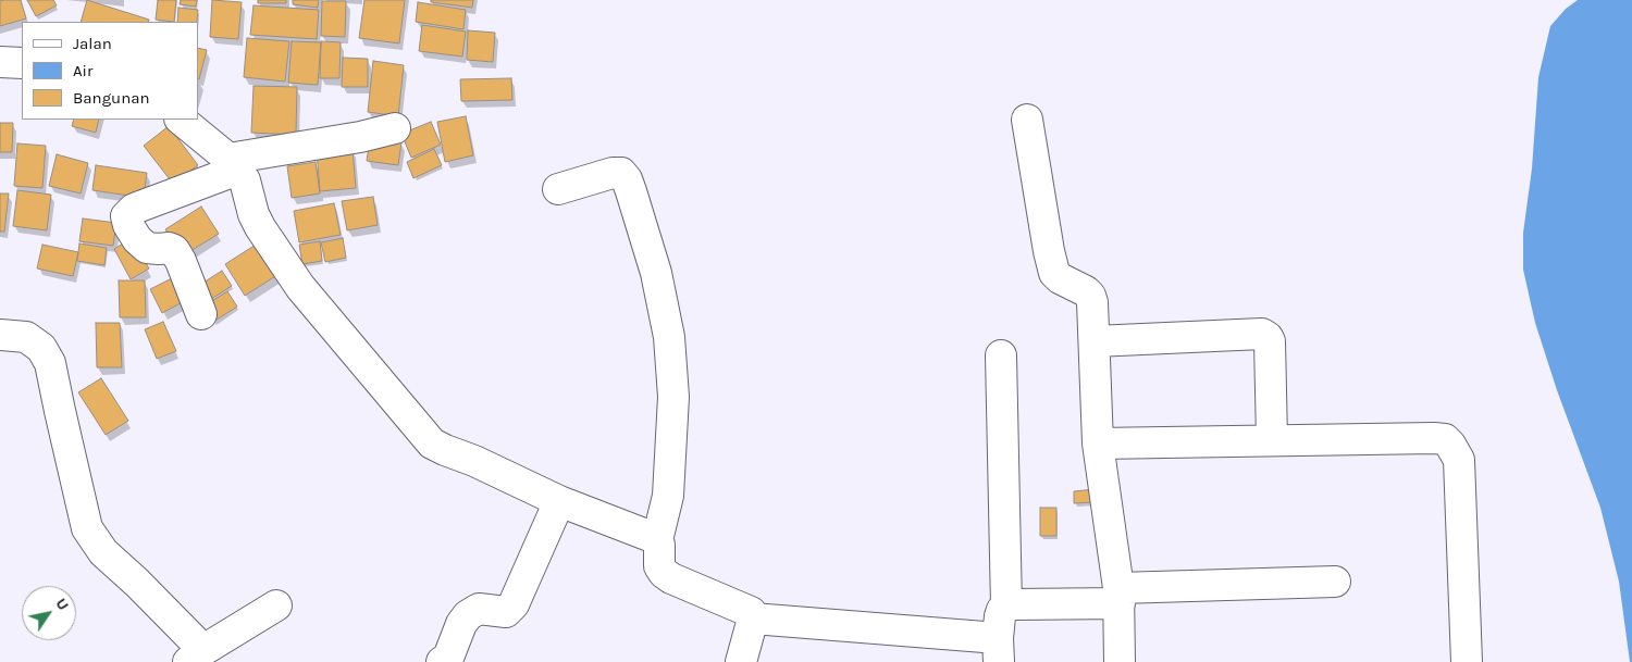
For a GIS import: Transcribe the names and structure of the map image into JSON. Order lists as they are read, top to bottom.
{
  "legend": ["Jalan", "Air", "Bangunan"],
  "north": "top right"
}
